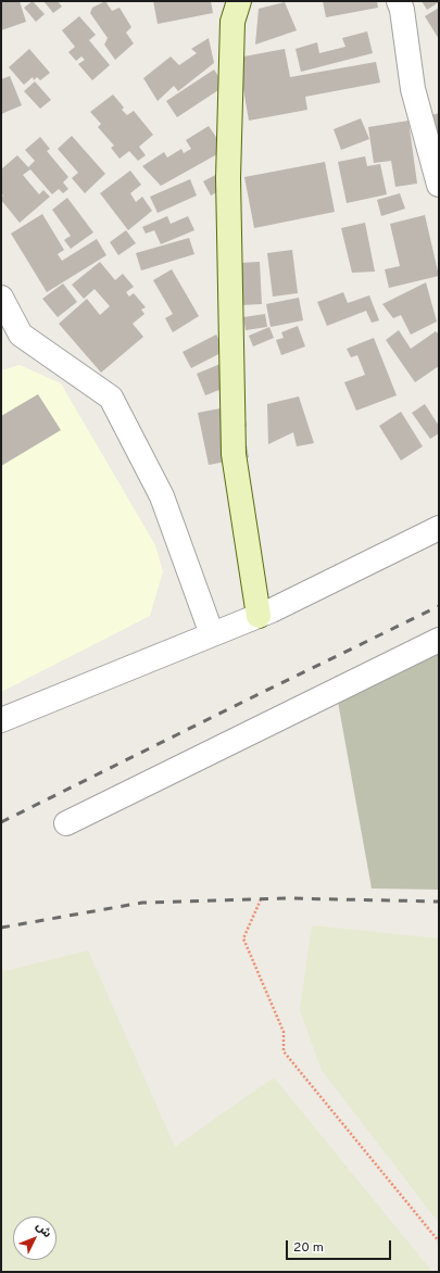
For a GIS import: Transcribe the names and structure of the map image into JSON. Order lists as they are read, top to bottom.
{
  "scale_bar": "20 m",
  "north": "top right"
}
